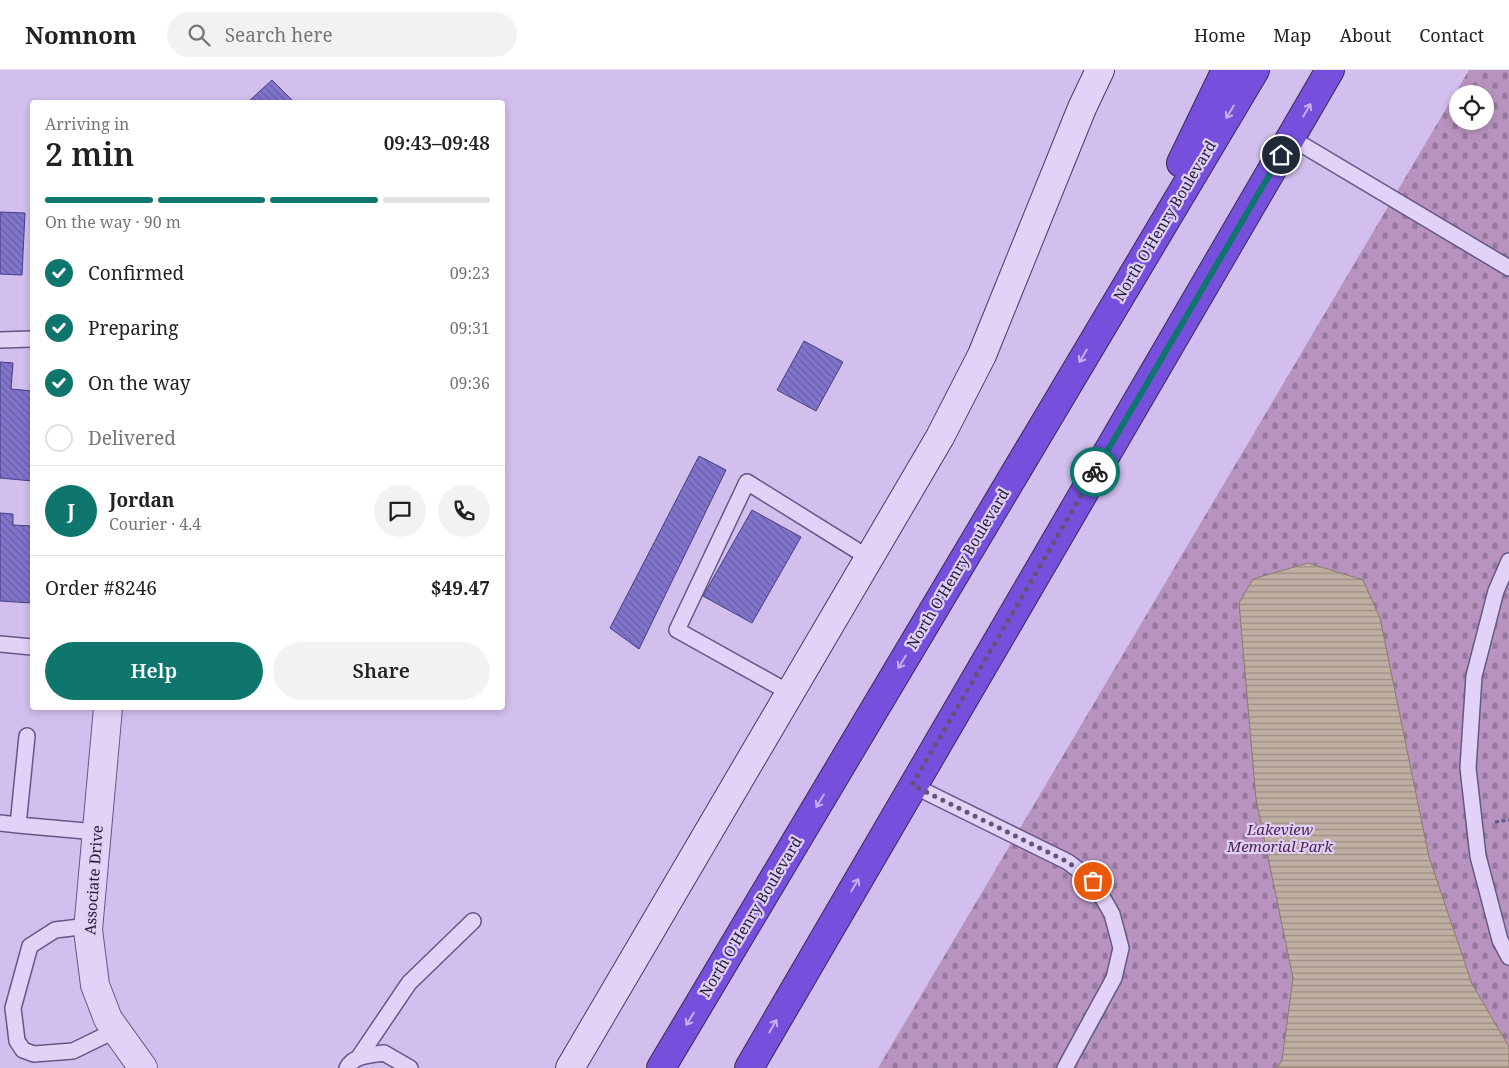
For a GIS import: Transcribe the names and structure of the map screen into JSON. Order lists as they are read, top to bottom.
{
  "streets": {
    "highway": ["North O'Henry Boulevard"],
    "street": ["Associate Drive"]
  },
  "parks": ["Lakeview Memorial Park"],
  "page": {
    "header": "Nomnom",
    "search": "Search here",
    "nav": [
      "Home",
      "Map",
      "About",
      "Contact"
    ],
    "heading": ["2 min", "Arriving in", "09:43–09:48"],
    "panel": [
      "Jordan",
      "Courier · 4.4",
      "Order #8246",
      "$49.47"
    ],
    "bar": "On the way · 90 m",
    "list": [
      ["Confirmed", "09:23"],
      ["Preparing", "09:31"],
      ["On the way", "09:36"],
      "Delivered"
    ],
    "round": "J",
    "buttons": ["Help", "Share"]
  }
}
